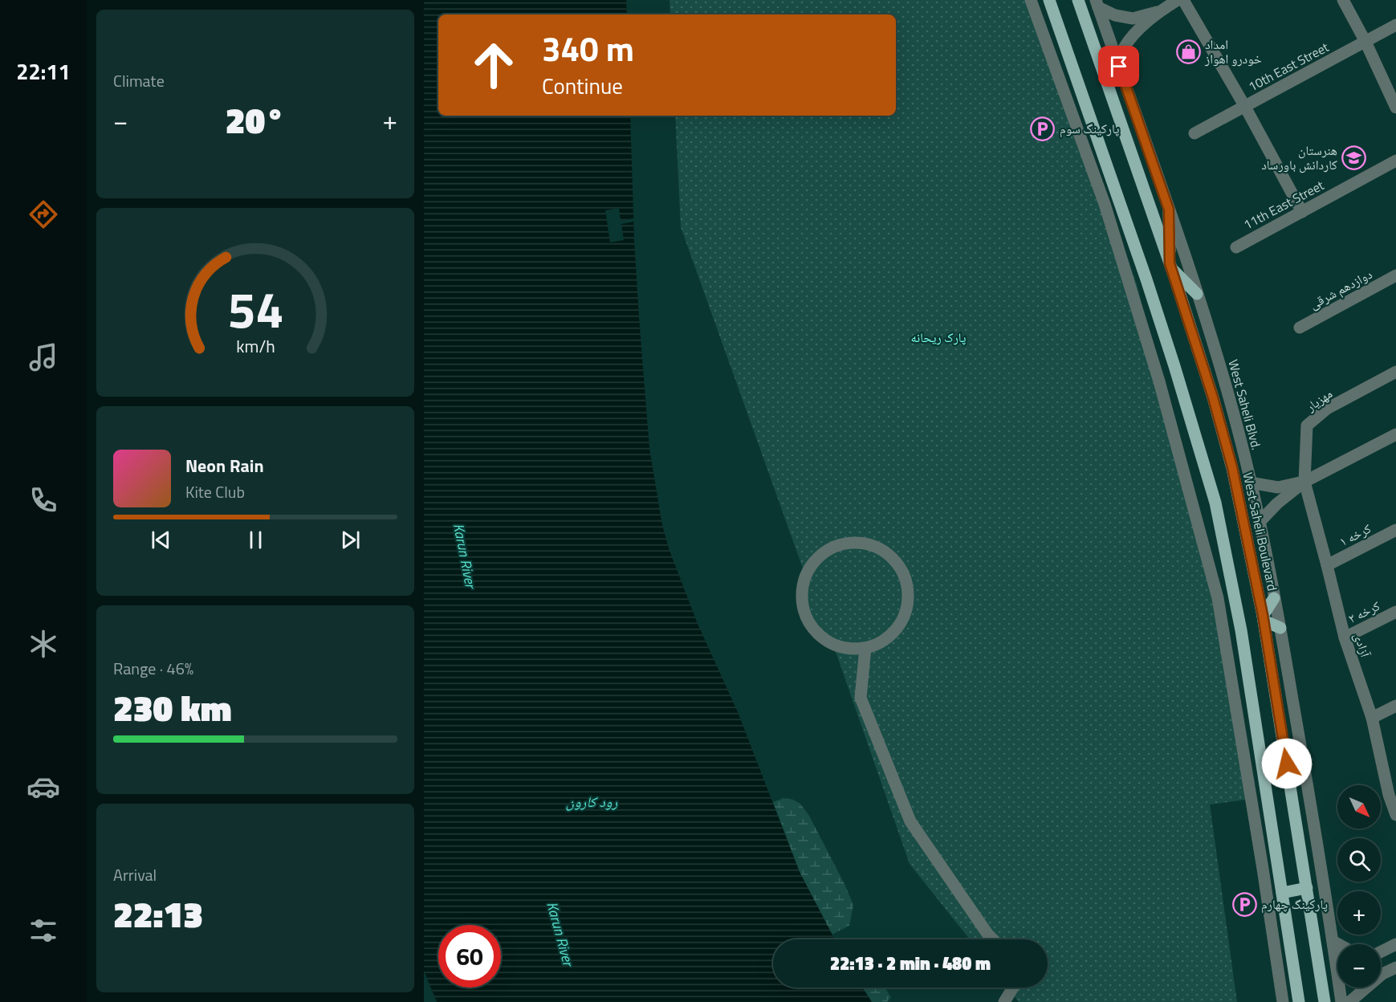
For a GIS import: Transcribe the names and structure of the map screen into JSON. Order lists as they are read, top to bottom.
{
  "streets": {
    "main road": ["West Saheli Boulevard"],
    "street": [
      "10th East Street",
      "11th East Street",
      "دوازدهم شرقی",
      "مهزیار",
      "West Saheli Blvd.",
      "کرخه ۱",
      "کرخه ۲",
      "آزادی"
    ]
  },
  "crossings": [
    ["مهزیار", "آزادی"],
    ["کرخه ۱", "آزادی"],
    ["کرخه ۲", "آزادی"]
  ],
  "water": ["Karun River", "رود کارون"],
  "parks": ["پارک ریحانه"],
  "places": {
    "shop": ["امداد خودرو اهواز"],
    "parking": ["پارکینگ سوم", "پارکینگ چهارم"],
    "school or university": ["هنرستان کاردانش باورساد"]
  },
  "north": "bottom right",
  "page": {
    "tabs": "22:11",
    "tile": [
      "Climate",
      ["Range · 46%", "230 km"],
      ["Arrival", "22:13"]
    ],
    "turn": ["340 m", "Continue"],
    "heat": ["−", "20°", "+"],
    "song": ["Neon Rain", "Kite Club"],
    "map_buttons": ["+", "−"],
    "limit": "60",
    "trip": "22:13 · 2 min · 480 m",
    "gauge": ["54", "km/h"]
  }
}
